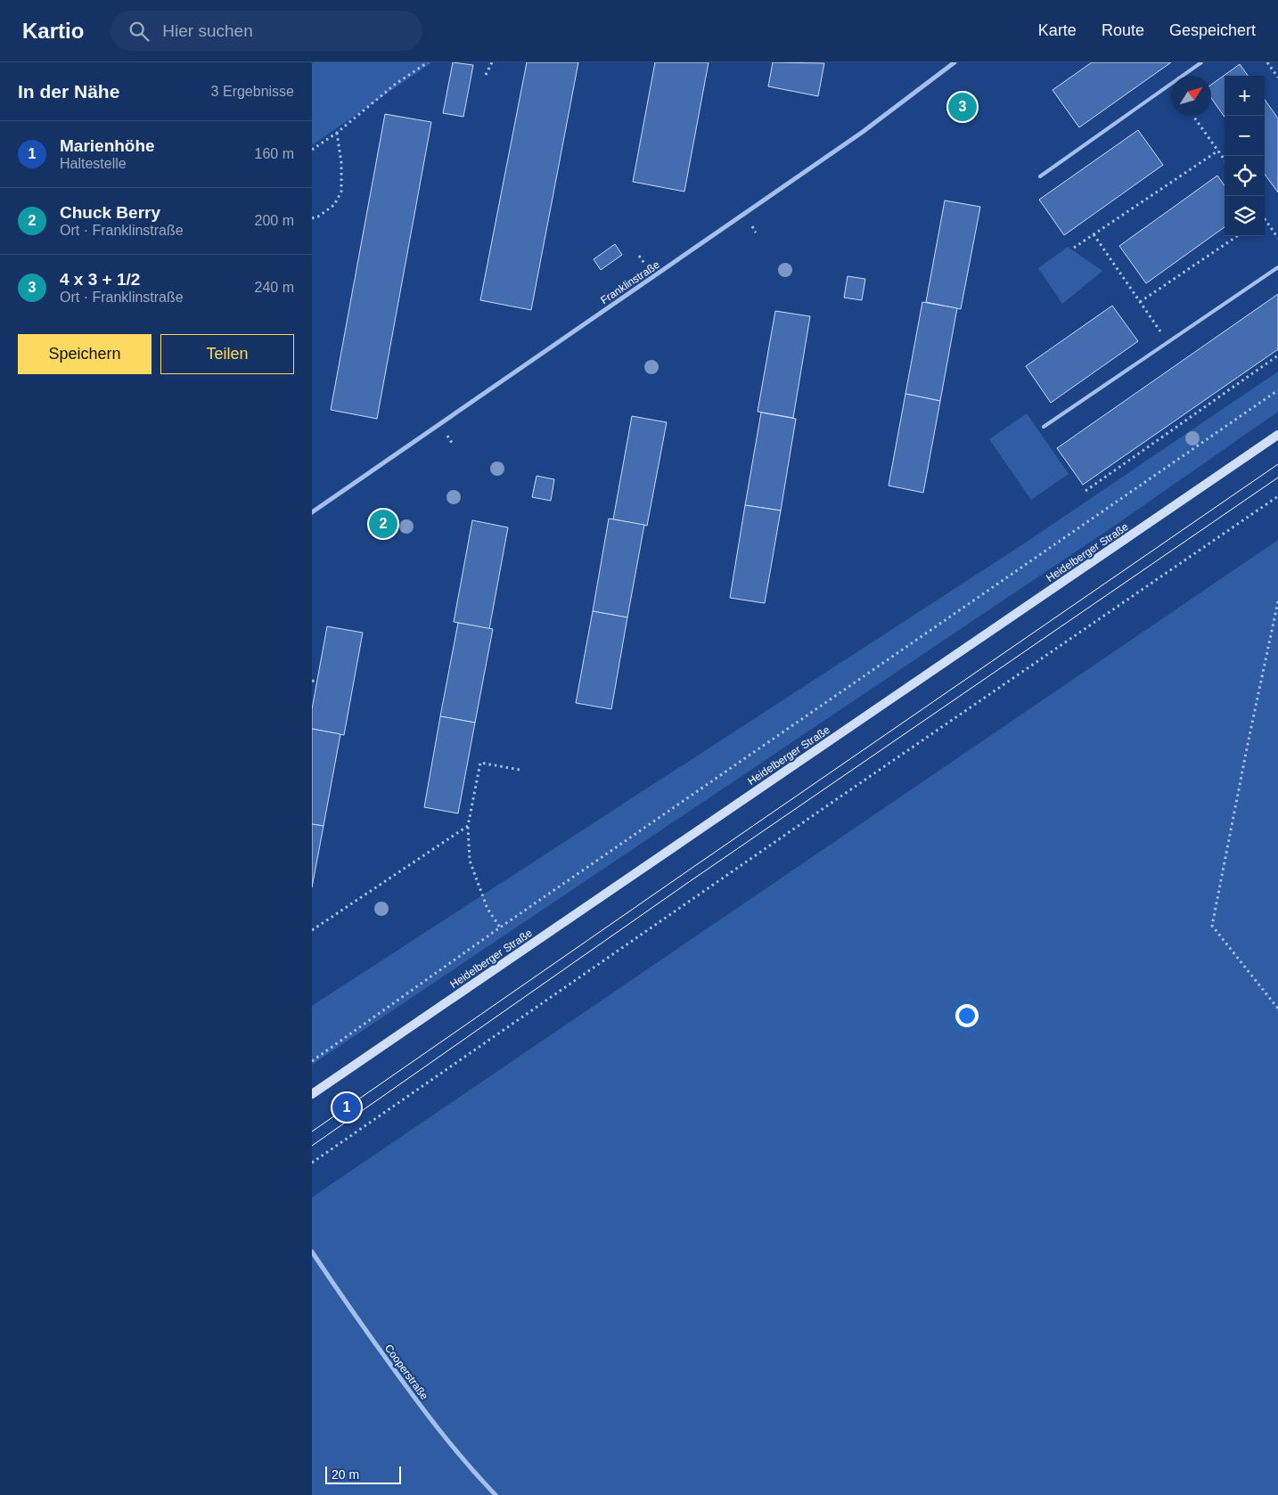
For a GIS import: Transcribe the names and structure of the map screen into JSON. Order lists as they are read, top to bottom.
{
  "streets": {
    "street": ["Franklinstraße", "Heidelberger Straße", "Cooperstraße"]
  },
  "scale_bar": "20 m",
  "north": "top right",
  "page": {
    "header": "Kartio",
    "search": "Hier suchen",
    "nav": ["Karte", "Route", "Gespeichert"],
    "heading": ["In der Nähe", "3 Ergebnisse"],
    "map_buttons": ["+", "−"],
    "pins": ["3", "2", "1"],
    "list": [
      {
        "mark": "1",
        "name": "Marienhöhe",
        "note": "Haltestelle",
        "value": "160 m"
      },
      {
        "mark": "2",
        "name": "Chuck Berry",
        "note": "Ort · Franklinstraße",
        "value": "200 m"
      },
      {
        "mark": "3",
        "name": "4 x 3 + 1/2",
        "note": "Ort · Franklinstraße",
        "value": "240 m"
      }
    ],
    "buttons": ["Speichern", "Teilen"],
    "scale": "20 m"
  }
}
